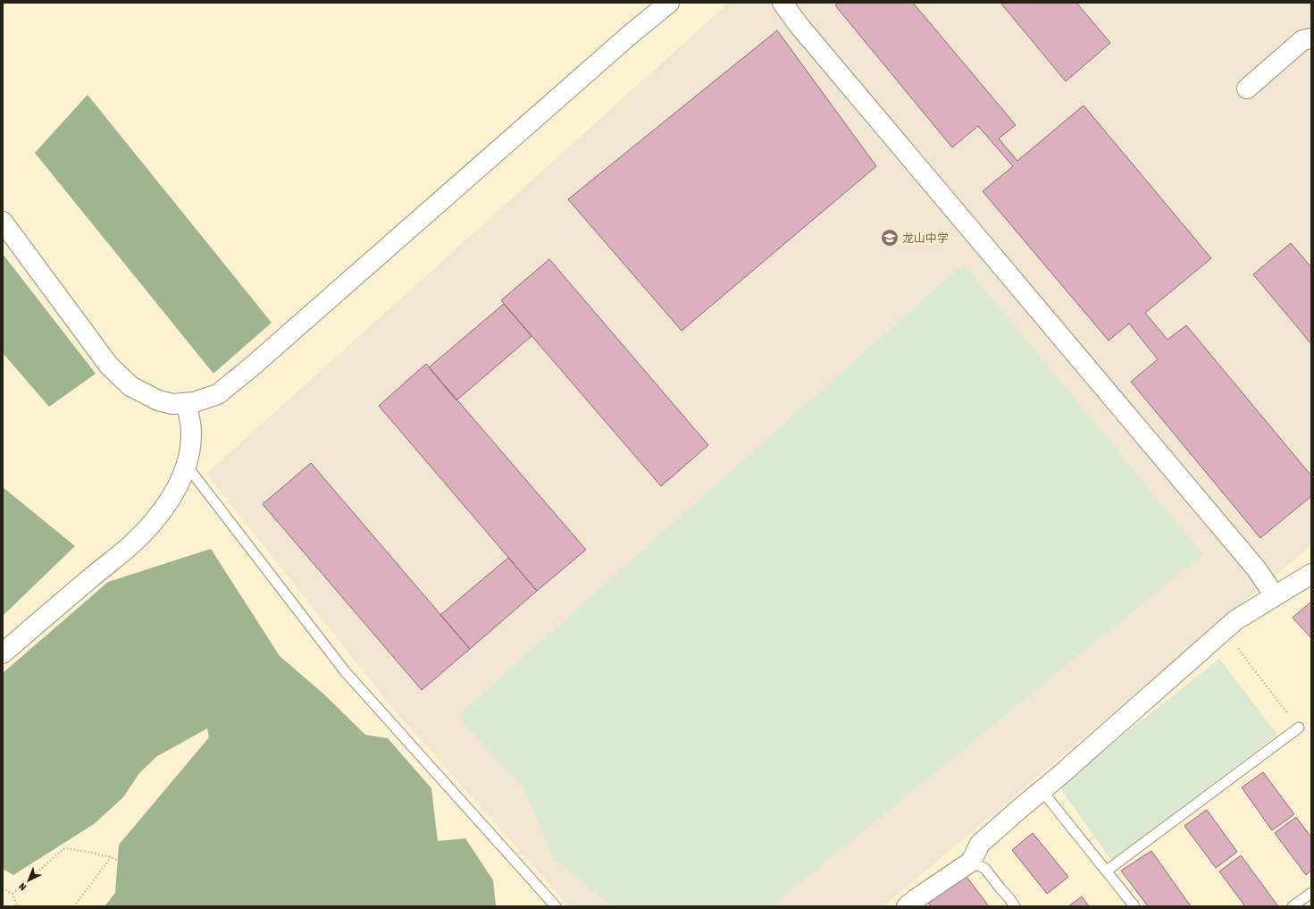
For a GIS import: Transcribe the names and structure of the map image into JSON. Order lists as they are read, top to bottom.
{
  "places": {
    "school or university": ["龙山中学"]
  },
  "north": "bottom left"
}
